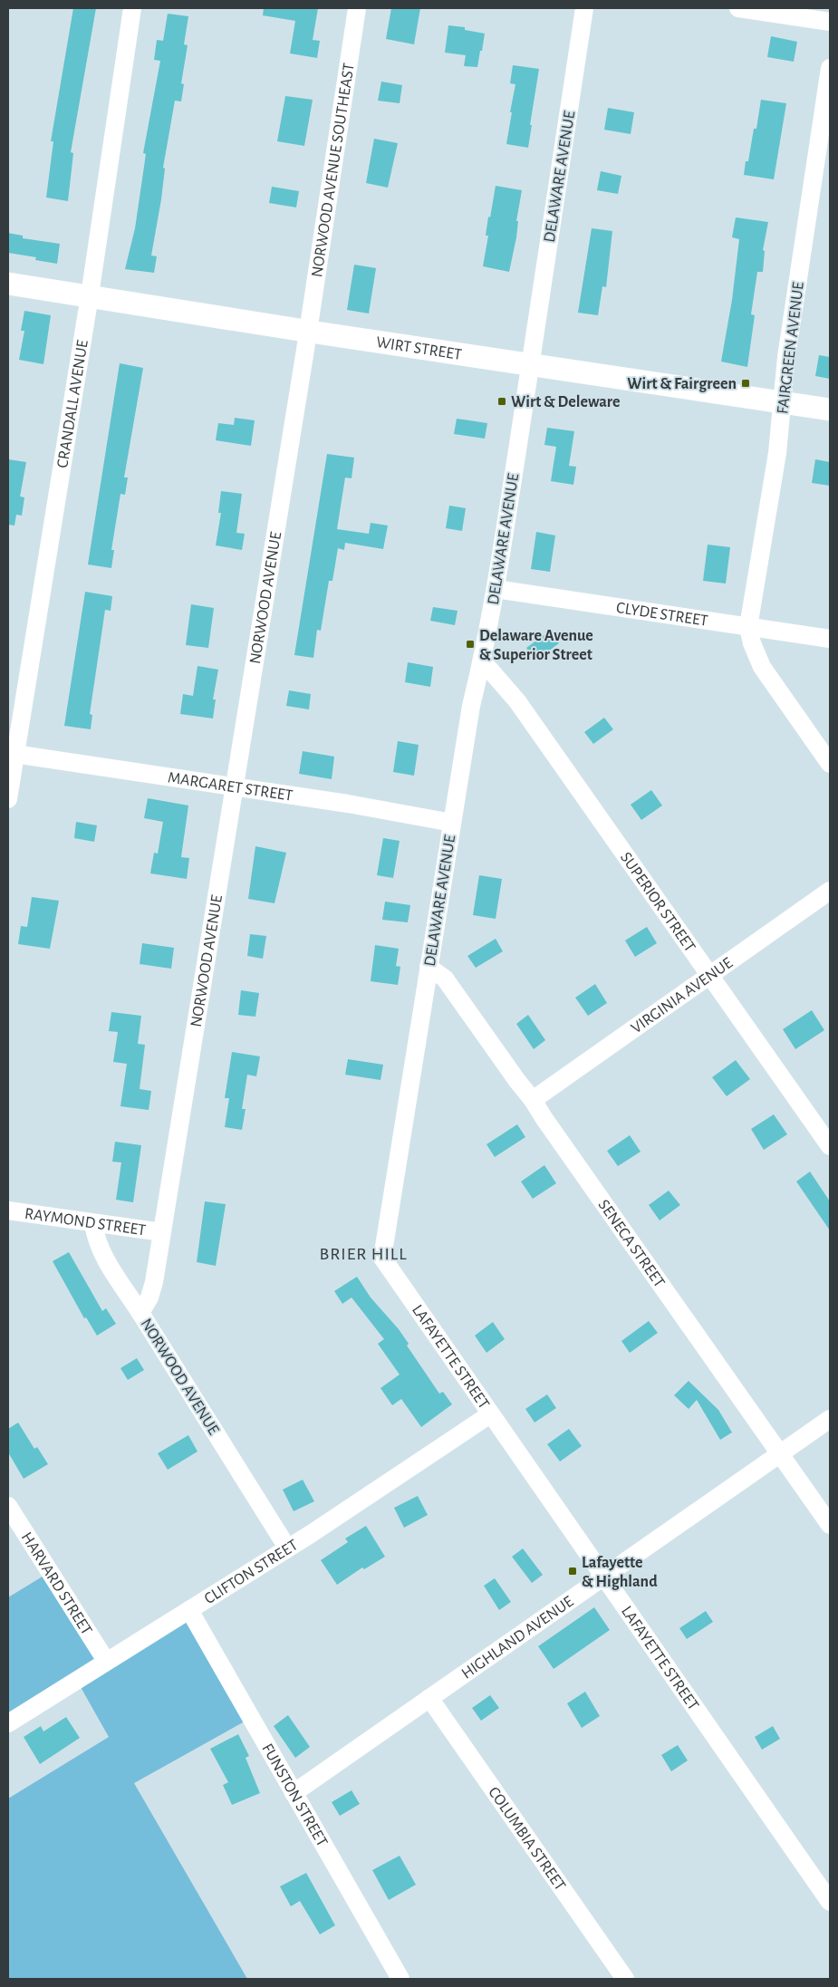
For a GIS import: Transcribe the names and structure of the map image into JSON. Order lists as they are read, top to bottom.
{
  "streets": {
    "main road": ["WIRT STREET"],
    "street": [
      "NORWOOD AVENUE SOUTHEAST",
      "DELAWARE AVENUE",
      "FAIRGREEN AVENUE",
      "CRANDALL AVENUE",
      "NORWOOD AVENUE",
      "CLYDE STREET",
      "MARGARET STREET",
      "SUPERIOR STREET",
      "VIRGINIA AVENUE",
      "RAYMOND STREET",
      "SENECA STREET",
      "LAFAYETTE STREET",
      "CLIFTON STREET",
      "HARVARD STREET",
      "HIGHLAND AVENUE",
      "FUNSTON STREET",
      "COLUMBIA STREET"
    ]
  },
  "crossings": [
    ["NORWOOD AVENUE SOUTHEAST", "WIRT STREET"],
    ["NORWOOD AVENUE SOUTHEAST", "NORWOOD AVENUE"],
    ["DELAWARE AVENUE", "WIRT STREET"],
    ["DELAWARE AVENUE", "CLYDE STREET"],
    ["DELAWARE AVENUE", "MARGARET STREET"],
    ["DELAWARE AVENUE", "SUPERIOR STREET"],
    ["DELAWARE AVENUE", "SENECA STREET"],
    ["DELAWARE AVENUE", "LAFAYETTE STREET"],
    ["WIRT STREET", "FAIRGREEN AVENUE"],
    ["WIRT STREET", "CRANDALL AVENUE"],
    ["WIRT STREET", "NORWOOD AVENUE"],
    ["FAIRGREEN AVENUE", "CLYDE STREET"],
    ["CRANDALL AVENUE", "MARGARET STREET"],
    ["NORWOOD AVENUE", "MARGARET STREET"],
    ["NORWOOD AVENUE", "RAYMOND STREET"],
    ["NORWOOD AVENUE", "CLIFTON STREET"],
    ["SUPERIOR STREET", "VIRGINIA AVENUE"],
    ["VIRGINIA AVENUE", "SENECA STREET"],
    ["SENECA STREET", "HIGHLAND AVENUE"],
    ["LAFAYETTE STREET", "CLIFTON STREET"],
    ["LAFAYETTE STREET", "HIGHLAND AVENUE"],
    ["CLIFTON STREET", "HARVARD STREET"],
    ["CLIFTON STREET", "FUNSTON STREET"],
    ["HIGHLAND AVENUE", "FUNSTON STREET"],
    ["HIGHLAND AVENUE", "COLUMBIA STREET"]
  ],
  "districts": ["BRIER HILL"],
  "places": {
    "transit": [
      "Wirt & Fairgreen",
      "Wirt & Deleware",
      "Delaware Avenue & Superior Street",
      "Lafayette & Highland"
    ]
  }
}
